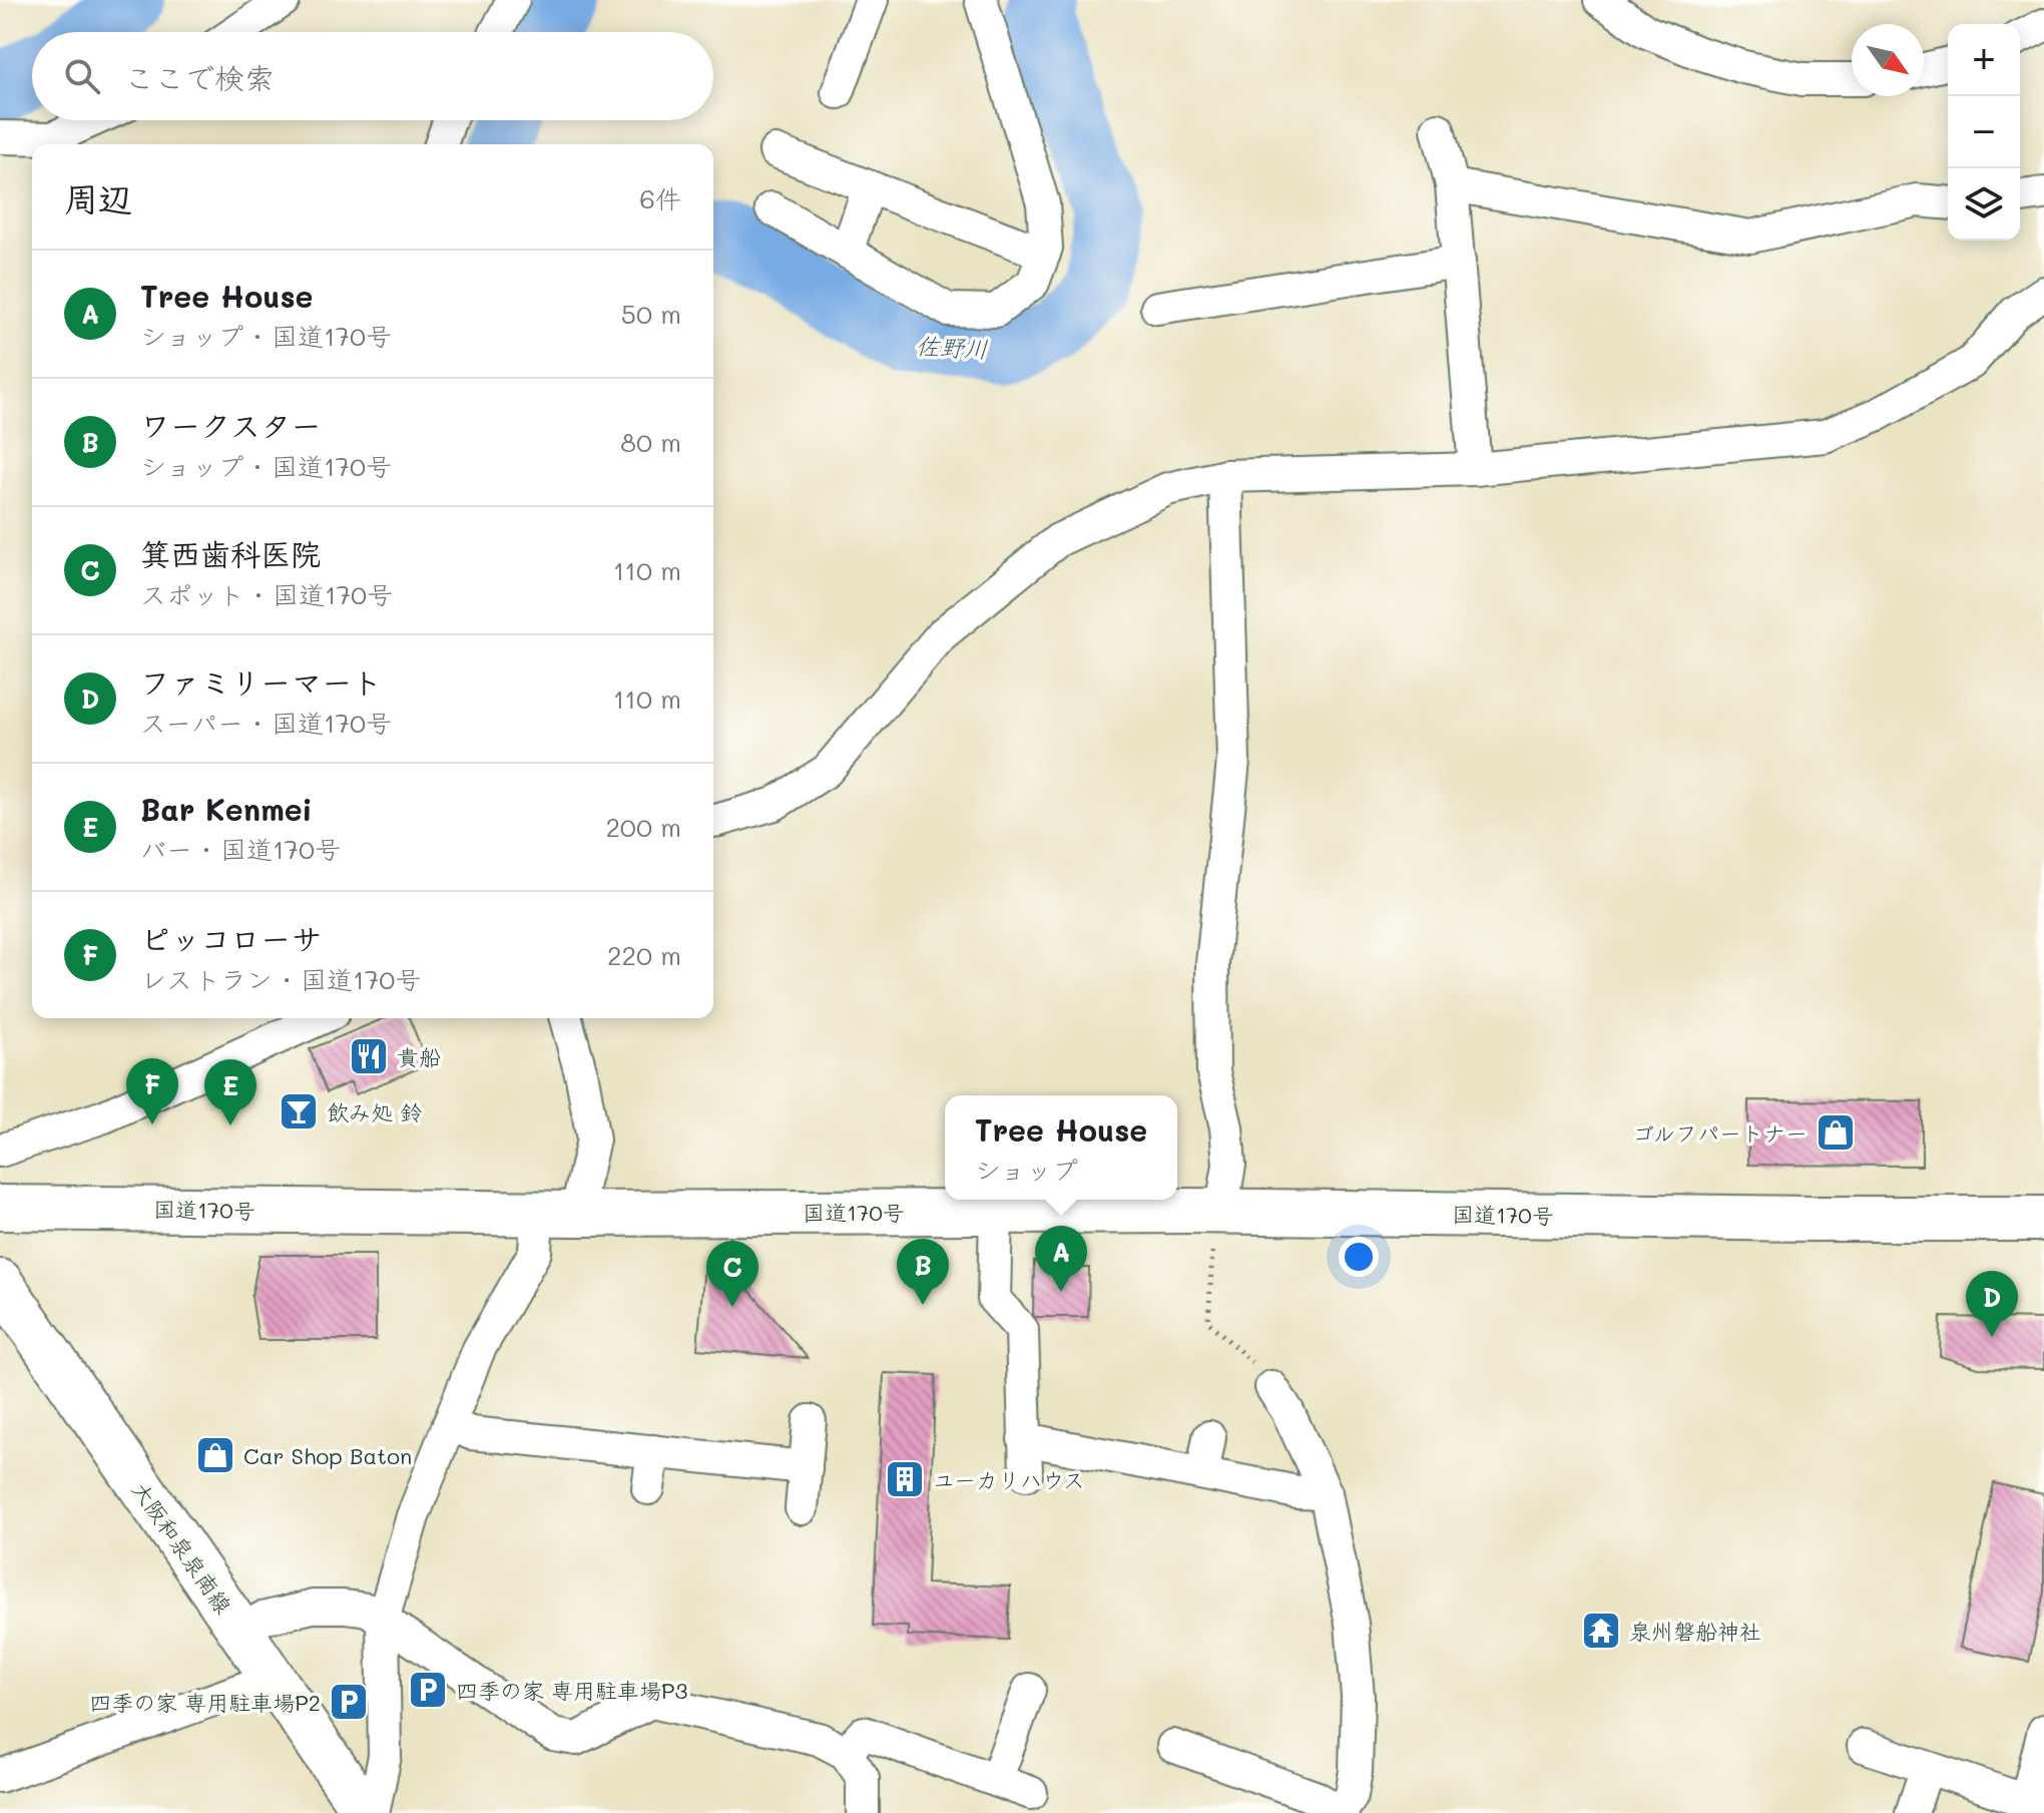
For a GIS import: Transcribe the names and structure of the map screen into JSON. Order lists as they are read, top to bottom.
{
  "streets": {
    "main road": ["国道170号", "大阪和泉泉南線"]
  },
  "water": ["佐野川"],
  "places": {
    "restaurant": ["貴船"],
    "bar": ["飲み処 鈴"],
    "shop": ["ゴルフパートナー", "Car Shop Baton"],
    "building": ["ユーカリハウス"],
    "temple": ["泉州磐船神社"],
    "parking": ["四季の家 専用駐車場P3", "四季の家 専用駐車場P2"]
  },
  "north": "bottom right",
  "page": {
    "map_buttons": ["+", "−"],
    "search": "ここで検索",
    "heading": ["周辺", "6件"],
    "list": [
      {
        "mark": "A",
        "name": "Tree House",
        "note": "ショップ · 国道170号",
        "value": "50 m"
      },
      {
        "mark": "B",
        "name": "ワークスター",
        "note": "ショップ · 国道170号",
        "value": "80 m"
      },
      {
        "mark": "C",
        "name": "箕西歯科医院",
        "note": "スポット · 国道170号",
        "value": "110 m"
      },
      {
        "mark": "D",
        "name": "ファミリーマート",
        "note": "スーパー · 国道170号",
        "value": "110 m"
      },
      {
        "mark": "E",
        "name": "Bar Kenmei",
        "note": "バー · 国道170号",
        "value": "200 m"
      },
      {
        "mark": "F",
        "name": "ピッコローサ",
        "note": "レストラン · 国道170号",
        "value": "220 m"
      }
    ],
    "pins": [
      "F",
      "E",
      "A",
      "B",
      "C",
      "D"
    ],
    "popup": ["Tree House", "ショップ"]
  }
}
